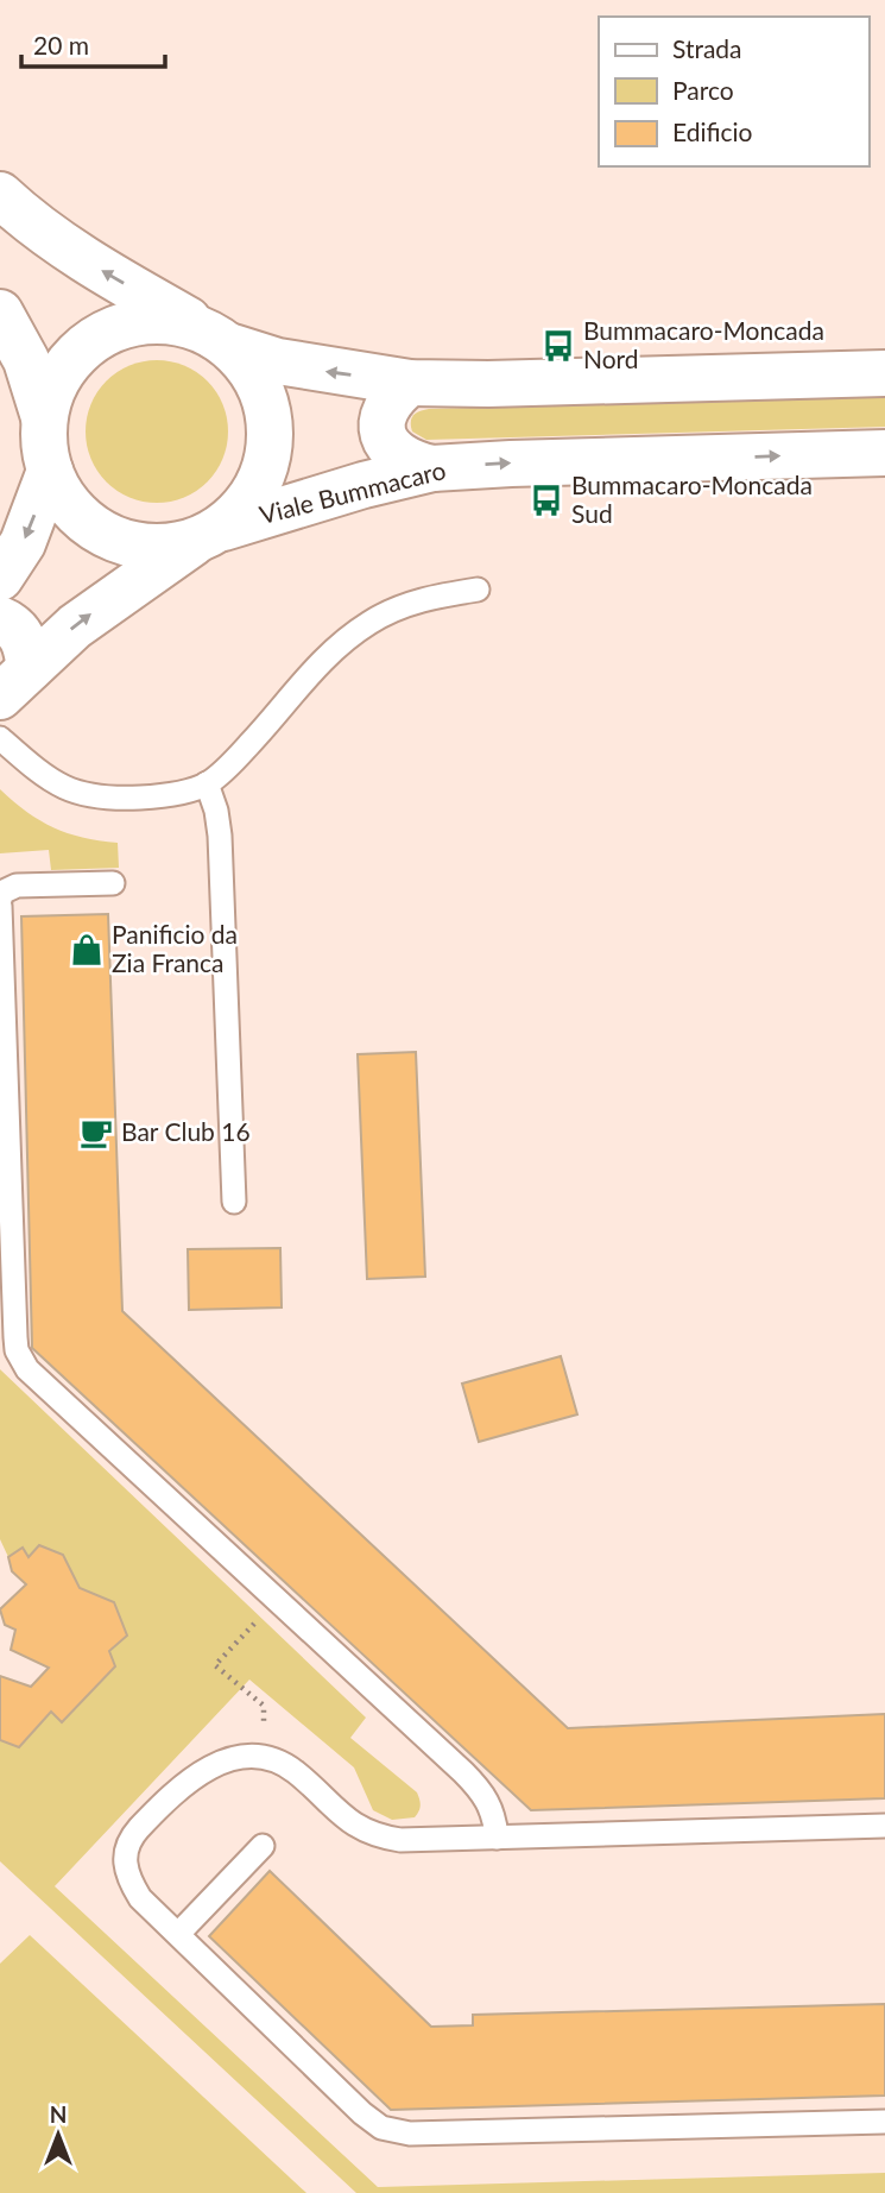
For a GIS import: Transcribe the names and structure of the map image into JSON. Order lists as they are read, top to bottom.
{
  "streets": {
    "main road": ["Viale Bummacaro"]
  },
  "places": {
    "bus stop": ["Bummacaro-Moncada Nord", "Bummacaro-Moncada Sud"],
    "shop": ["Panificio da Zia Franca"],
    "cafe": ["Bar Club 16"]
  },
  "legend": ["Strada", "Parco", "Edificio"],
  "scale_bar": "20 m",
  "north": "top"
}
